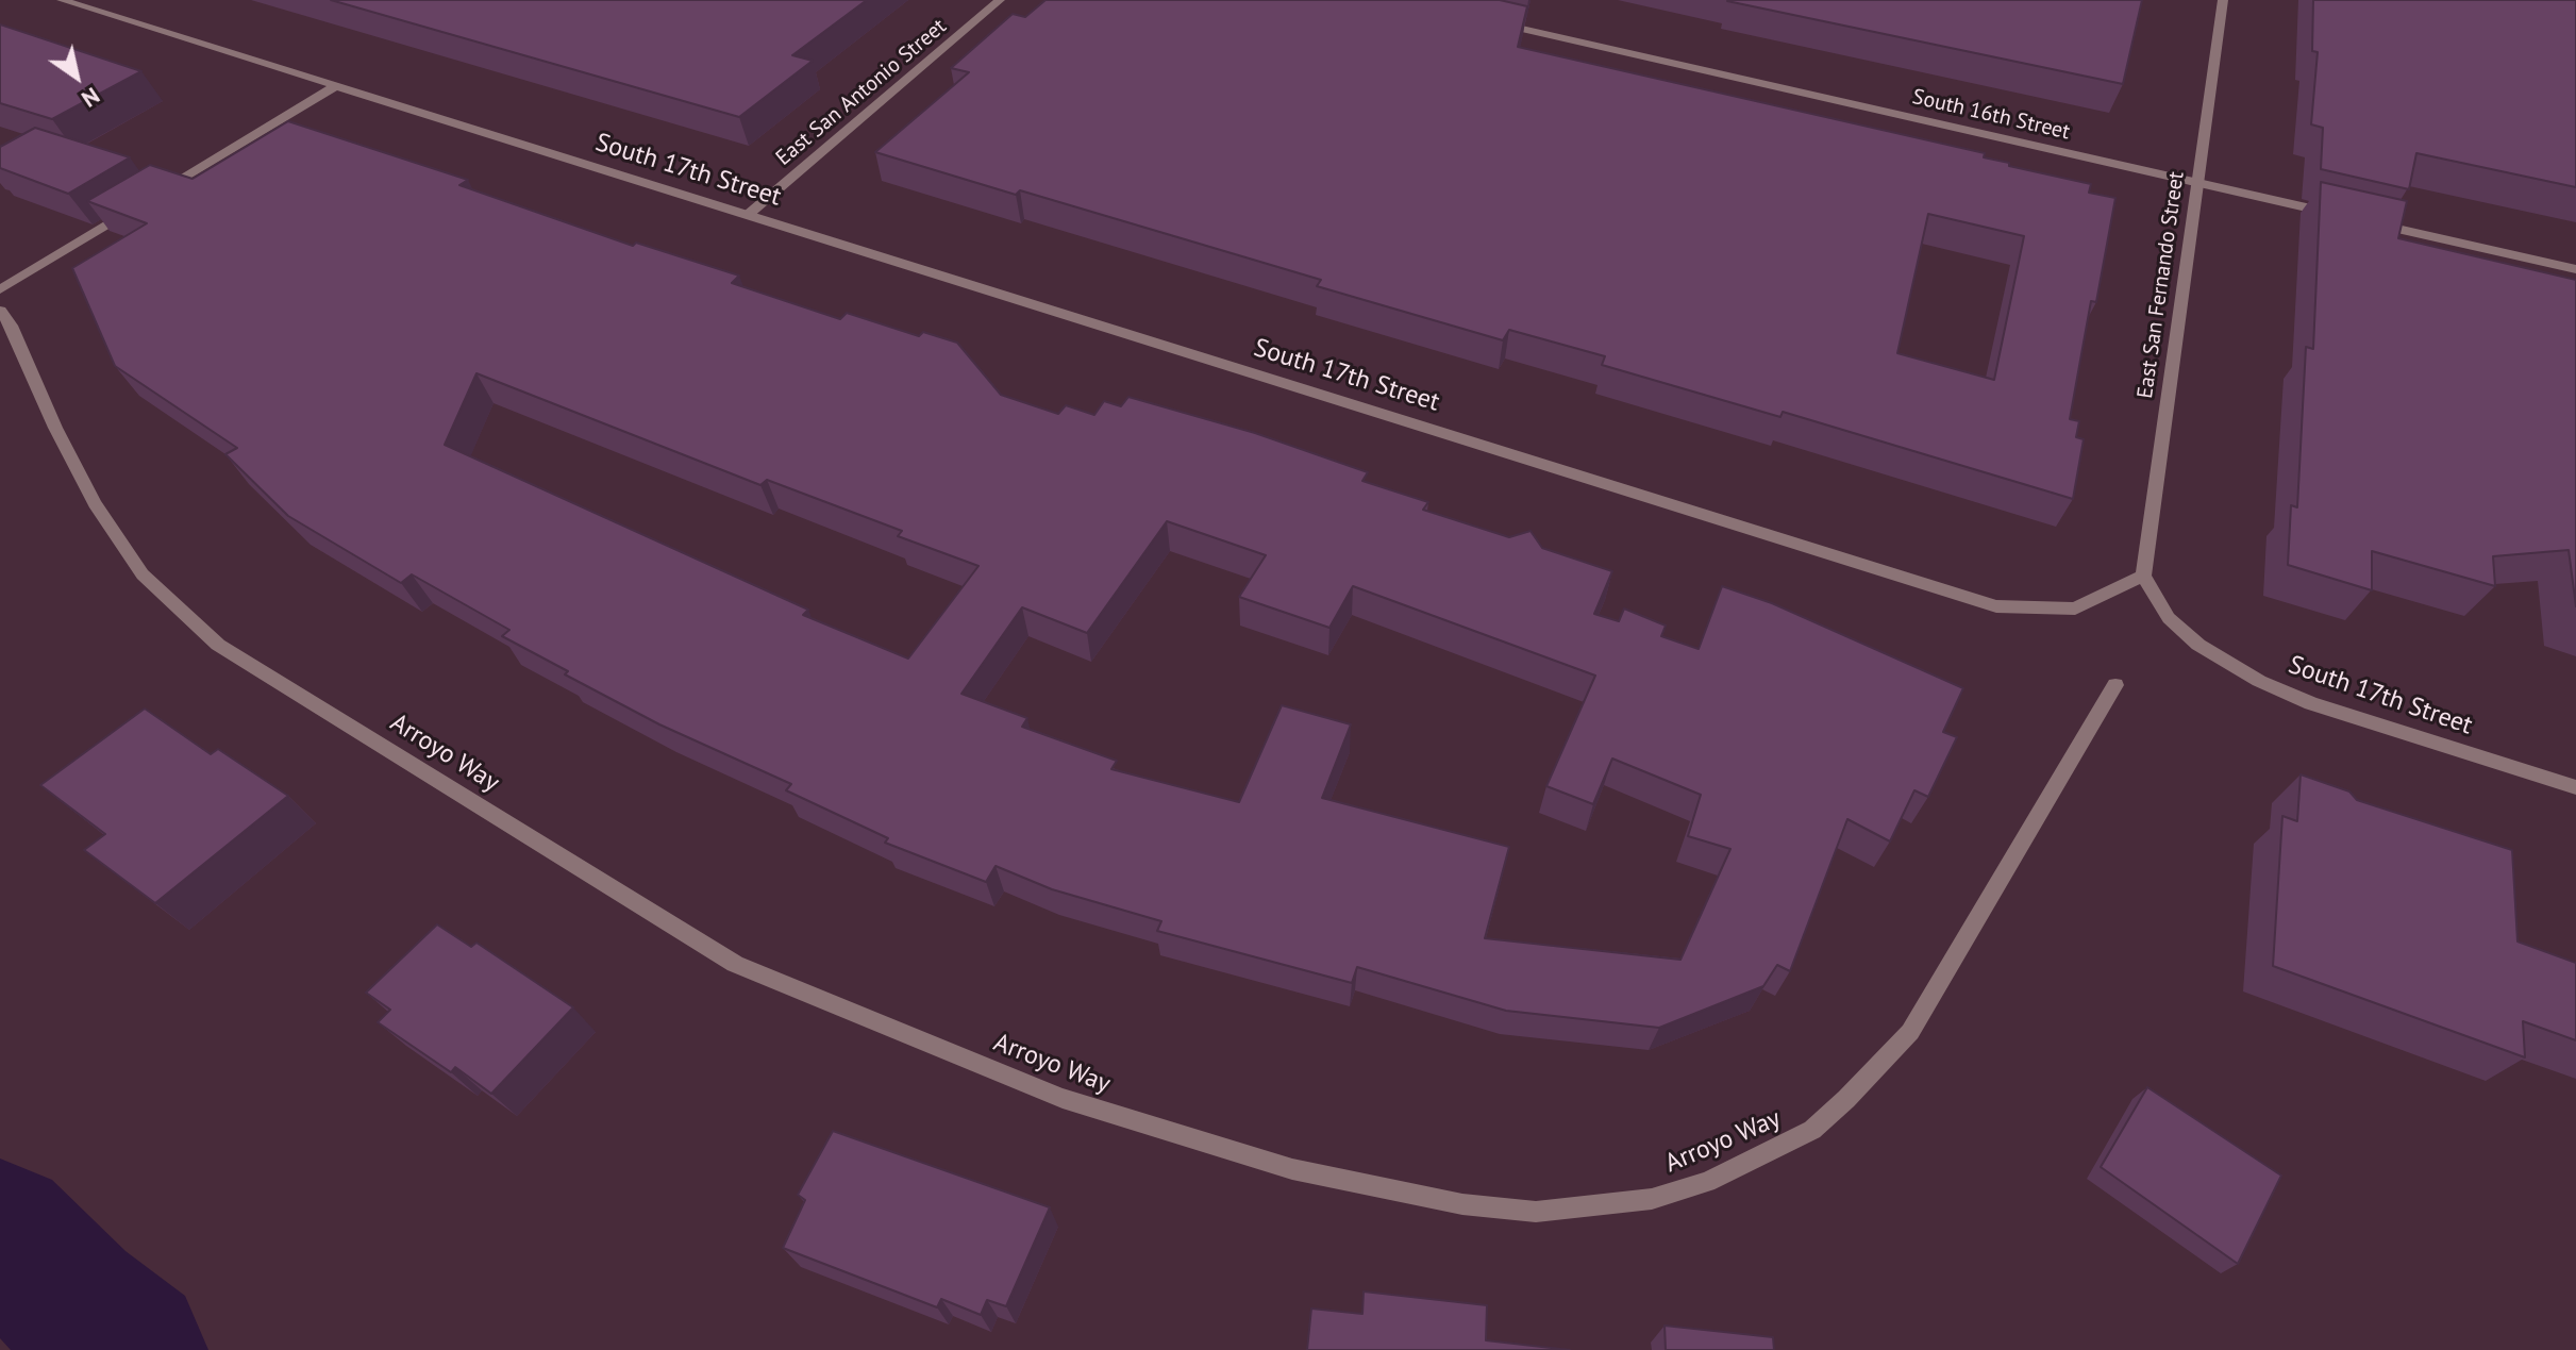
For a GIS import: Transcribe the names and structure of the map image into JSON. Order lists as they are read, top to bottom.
{
  "streets": {
    "street": [
      "East San Antonio Street",
      "South 16th Street",
      "South 17th Street",
      "East San Fernando Street",
      "Arroyo Way"
    ]
  },
  "crossings": [
    ["East San Antonio Street", "South 17th Street"],
    ["South 16th Street", "East San Fernando Street"],
    ["South 17th Street", "East San Fernando Street"]
  ],
  "north": "bottom right"
}
